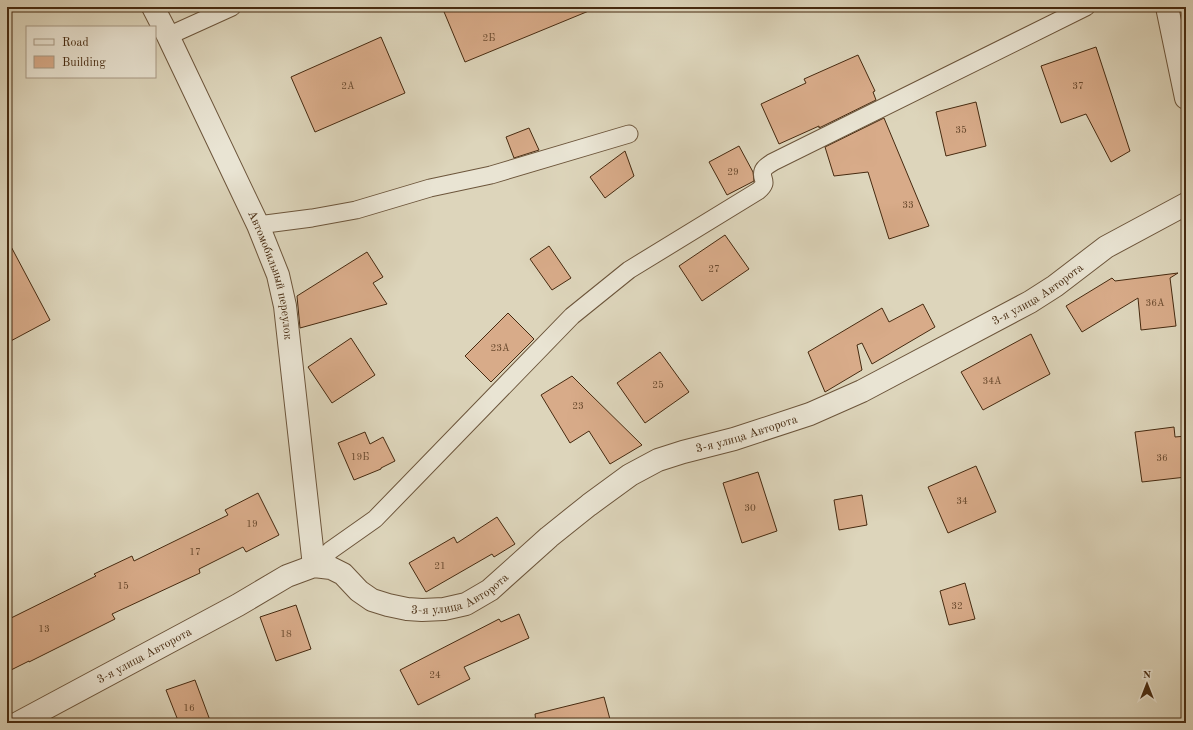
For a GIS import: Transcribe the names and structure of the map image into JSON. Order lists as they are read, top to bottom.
{
  "streets": {
    "street": ["Автомобильный переулок", "3-я улица Авторота"]
  },
  "crossings": [
    ["Автомобильный переулок", "3-я улица Авторота"]
  ],
  "house_numbers": [
    "2Б",
    "2А",
    "37",
    "35",
    "29",
    "33",
    "27",
    "36А",
    "23А",
    "34А",
    "25",
    "23",
    "19Б",
    "36",
    "34",
    "30",
    "19",
    "17",
    "21",
    "15",
    "32",
    "13",
    "18",
    "24",
    "16"
  ],
  "legend": ["Road", "Building"],
  "north": "top"
}
